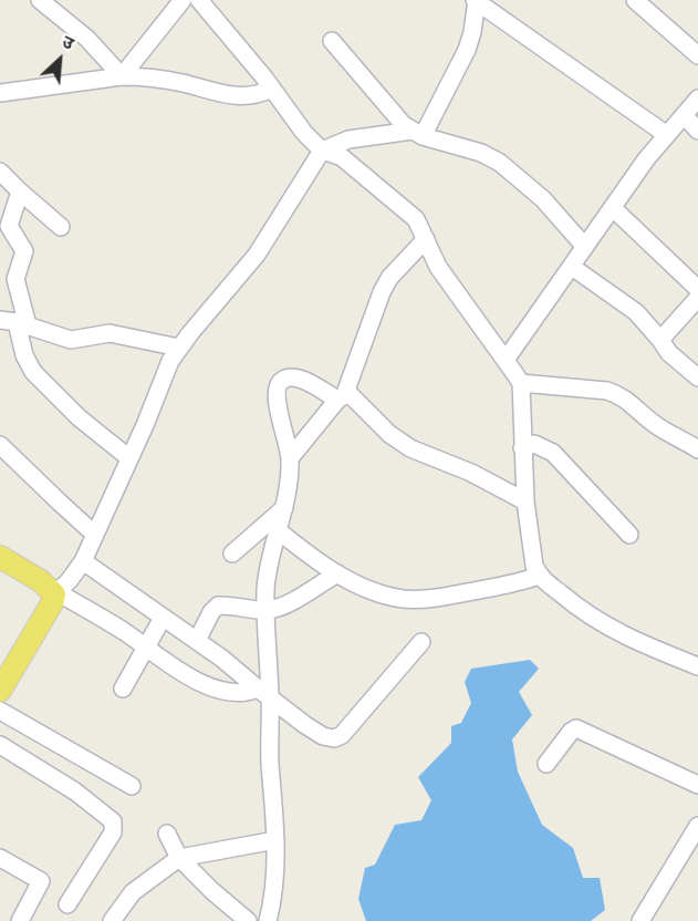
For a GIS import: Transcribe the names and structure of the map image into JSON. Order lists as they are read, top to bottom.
{
  "north": "top right"
}
